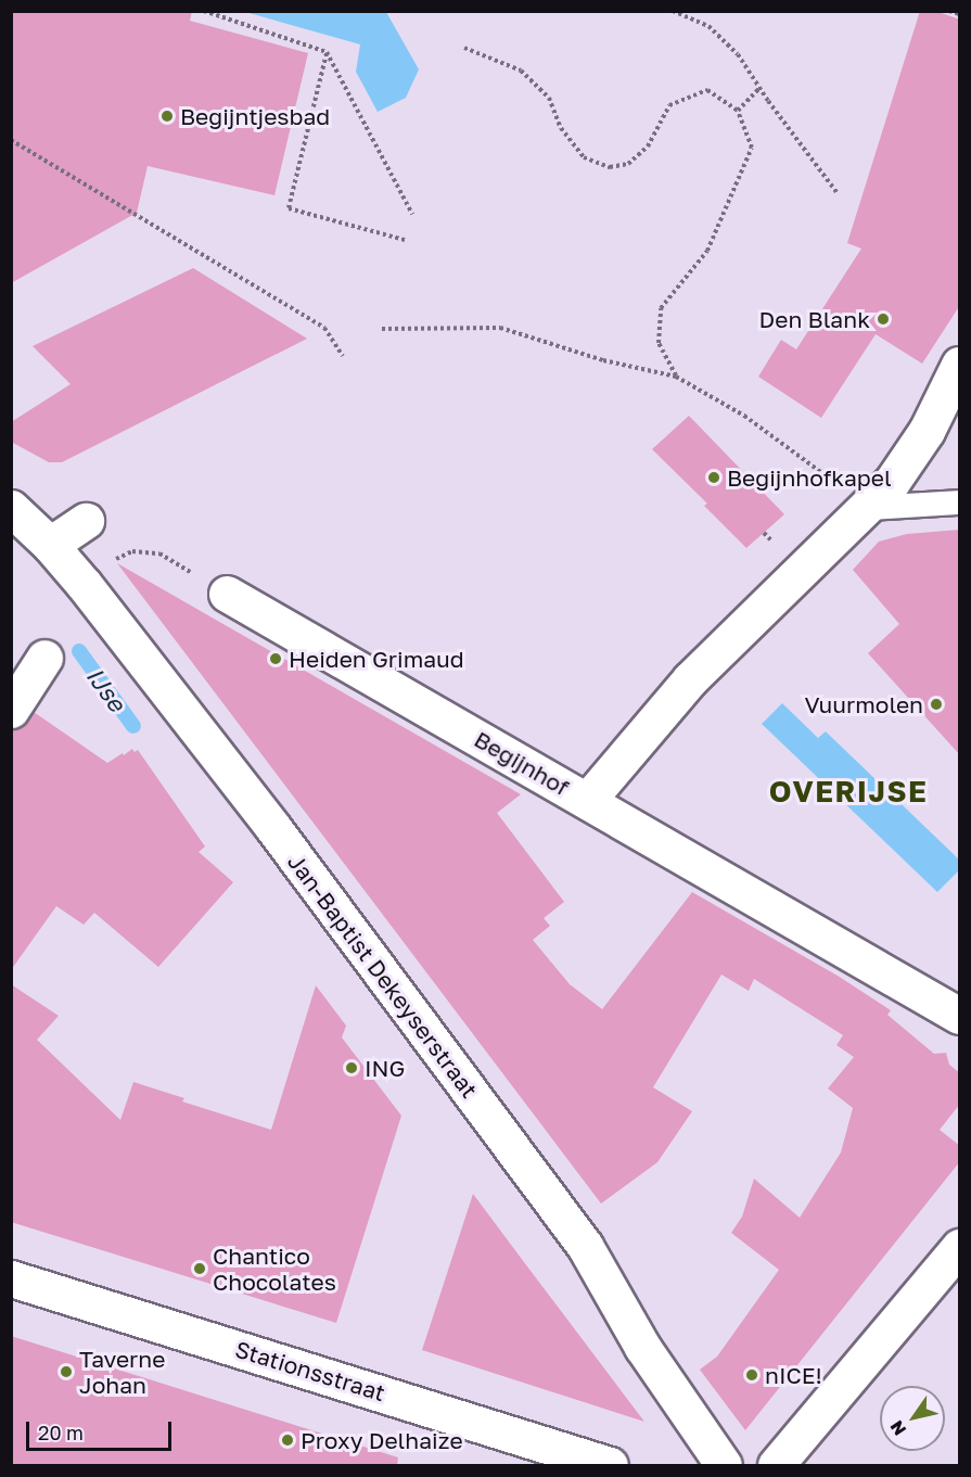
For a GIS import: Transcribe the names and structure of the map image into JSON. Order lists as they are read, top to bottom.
{
  "streets": {
    "street": ["Begijnhof", "Jan-Baptist Dekeyserstraat", "Stationsstraat"]
  },
  "districts": ["OVERIJSE"],
  "water": ["IJse"],
  "places": [
    "Begijntjesbad",
    "Den Blank",
    "Begijnhofkapel",
    "Heiden Grimaud",
    "Vuurmolen",
    "ING",
    "Chantico Chocolates",
    "Taverne Johan",
    "nICE!",
    "Proxy Delhaize"
  ],
  "scale_bar": "20 m",
  "north": "bottom left"
}
